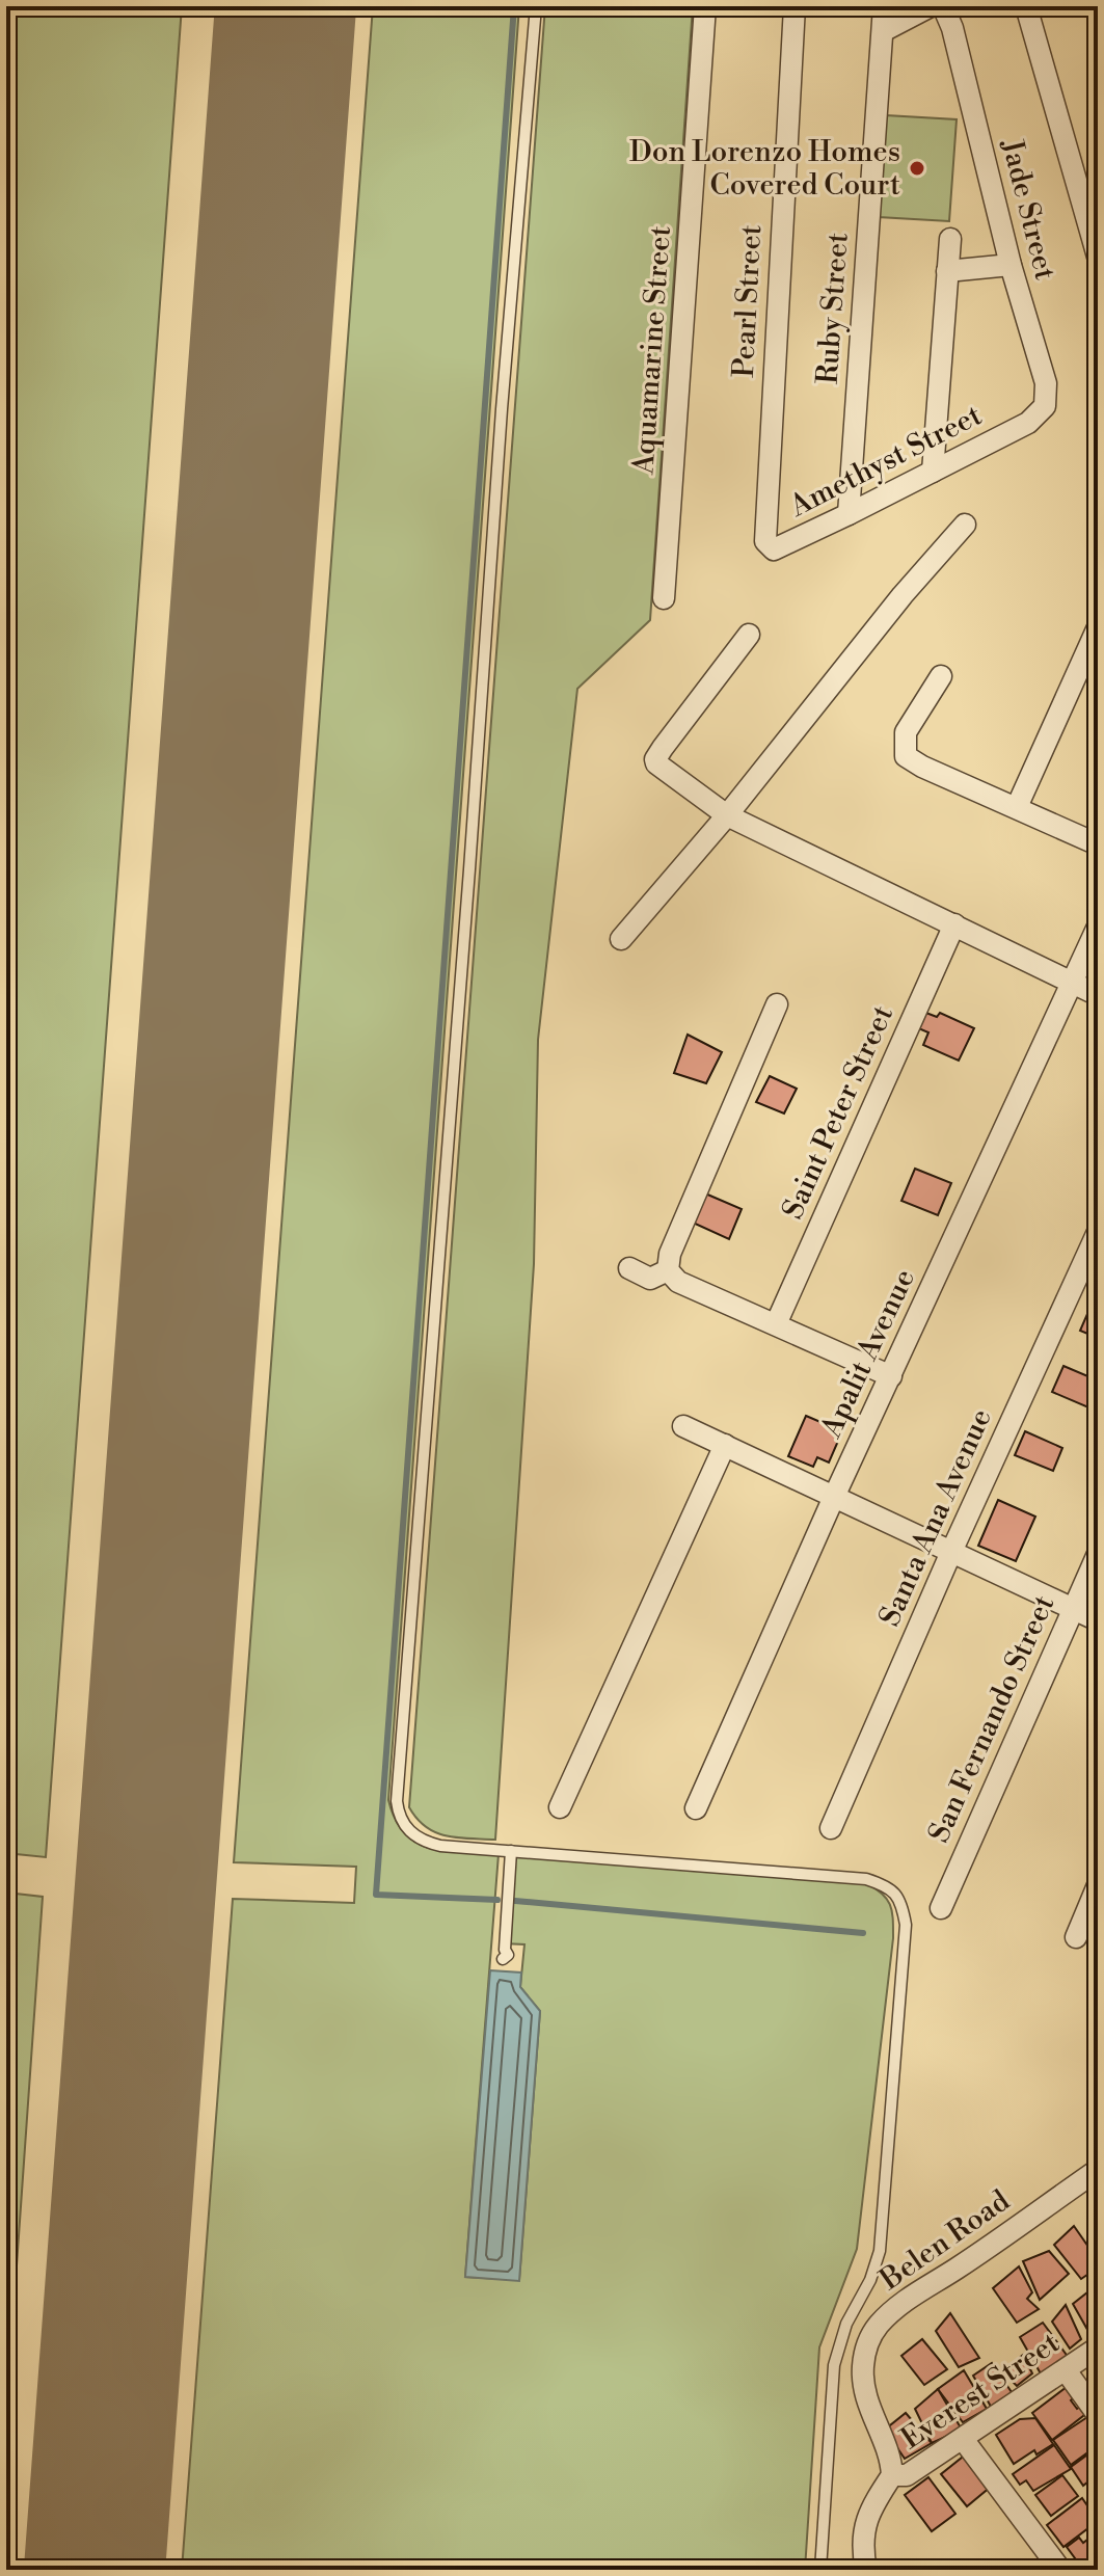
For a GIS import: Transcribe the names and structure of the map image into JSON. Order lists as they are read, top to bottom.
{
  "streets": {
    "street": [
      "Jade Street",
      "Pearl Street",
      "Ruby Street",
      "Aquamarine Street",
      "Amethyst Street",
      "Saint Peter Street",
      "Apalit Avenue",
      "Santa Ana Avenue",
      "San Fernando Street",
      "Belen Road",
      "Everest Street"
    ]
  },
  "crossings": [
    ["Jade Street", "Amethyst Street"],
    ["Pearl Street", "Amethyst Street"],
    ["Ruby Street", "Amethyst Street"],
    ["Belen Road", "Everest Street"]
  ],
  "places": ["Don Lorenzo Homes Covered Court"]
}
